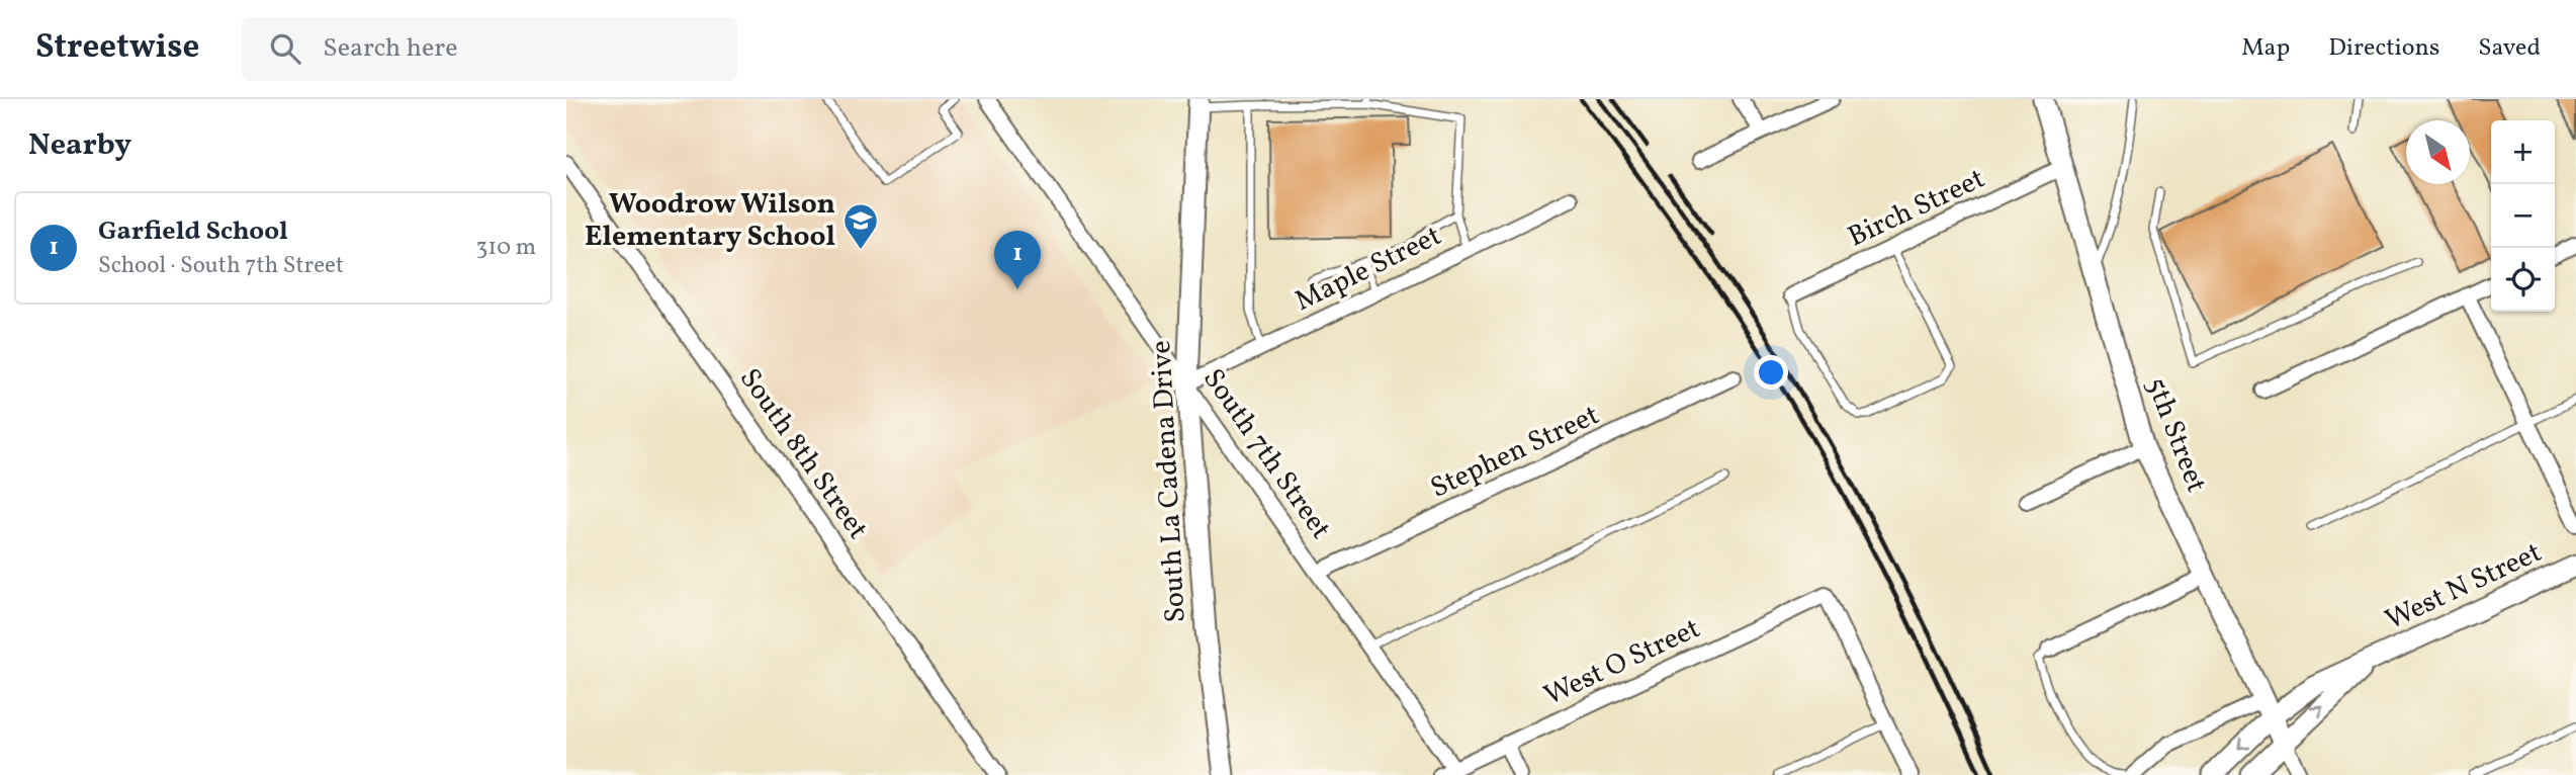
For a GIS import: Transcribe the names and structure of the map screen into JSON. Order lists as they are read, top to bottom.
{
  "streets": {
    "street": [
      "Birch Street",
      "Maple Street",
      "5th Street",
      "Stephen Street",
      "South 8th Street",
      "South 7th Street",
      "South La Cadena Drive",
      "West N Street",
      "West O Street"
    ]
  },
  "crossings": [
    ["Birch Street", "5th Street"],
    ["Maple Street", "South 7th Street"],
    ["Maple Street", "South La Cadena Drive"],
    ["5th Street", "West N Street"],
    ["Stephen Street", "South 7th Street"],
    ["South 7th Street", "South La Cadena Drive"],
    ["South 7th Street", "West O Street"]
  ],
  "places": {
    "school or university": ["Woodrow Wilson Elementary School"]
  },
  "north": "bottom right",
  "page": {
    "header": "Streetwise",
    "search": "Search here",
    "nav": ["Map", "Directions", "Saved"],
    "heading": "Nearby",
    "map_buttons": ["+", "−"],
    "list": [
      {
        "mark": "1",
        "name": "Garfield School",
        "note": "School · South 7th Street",
        "value": "310 m"
      }
    ],
    "pins": "1"
  }
}
